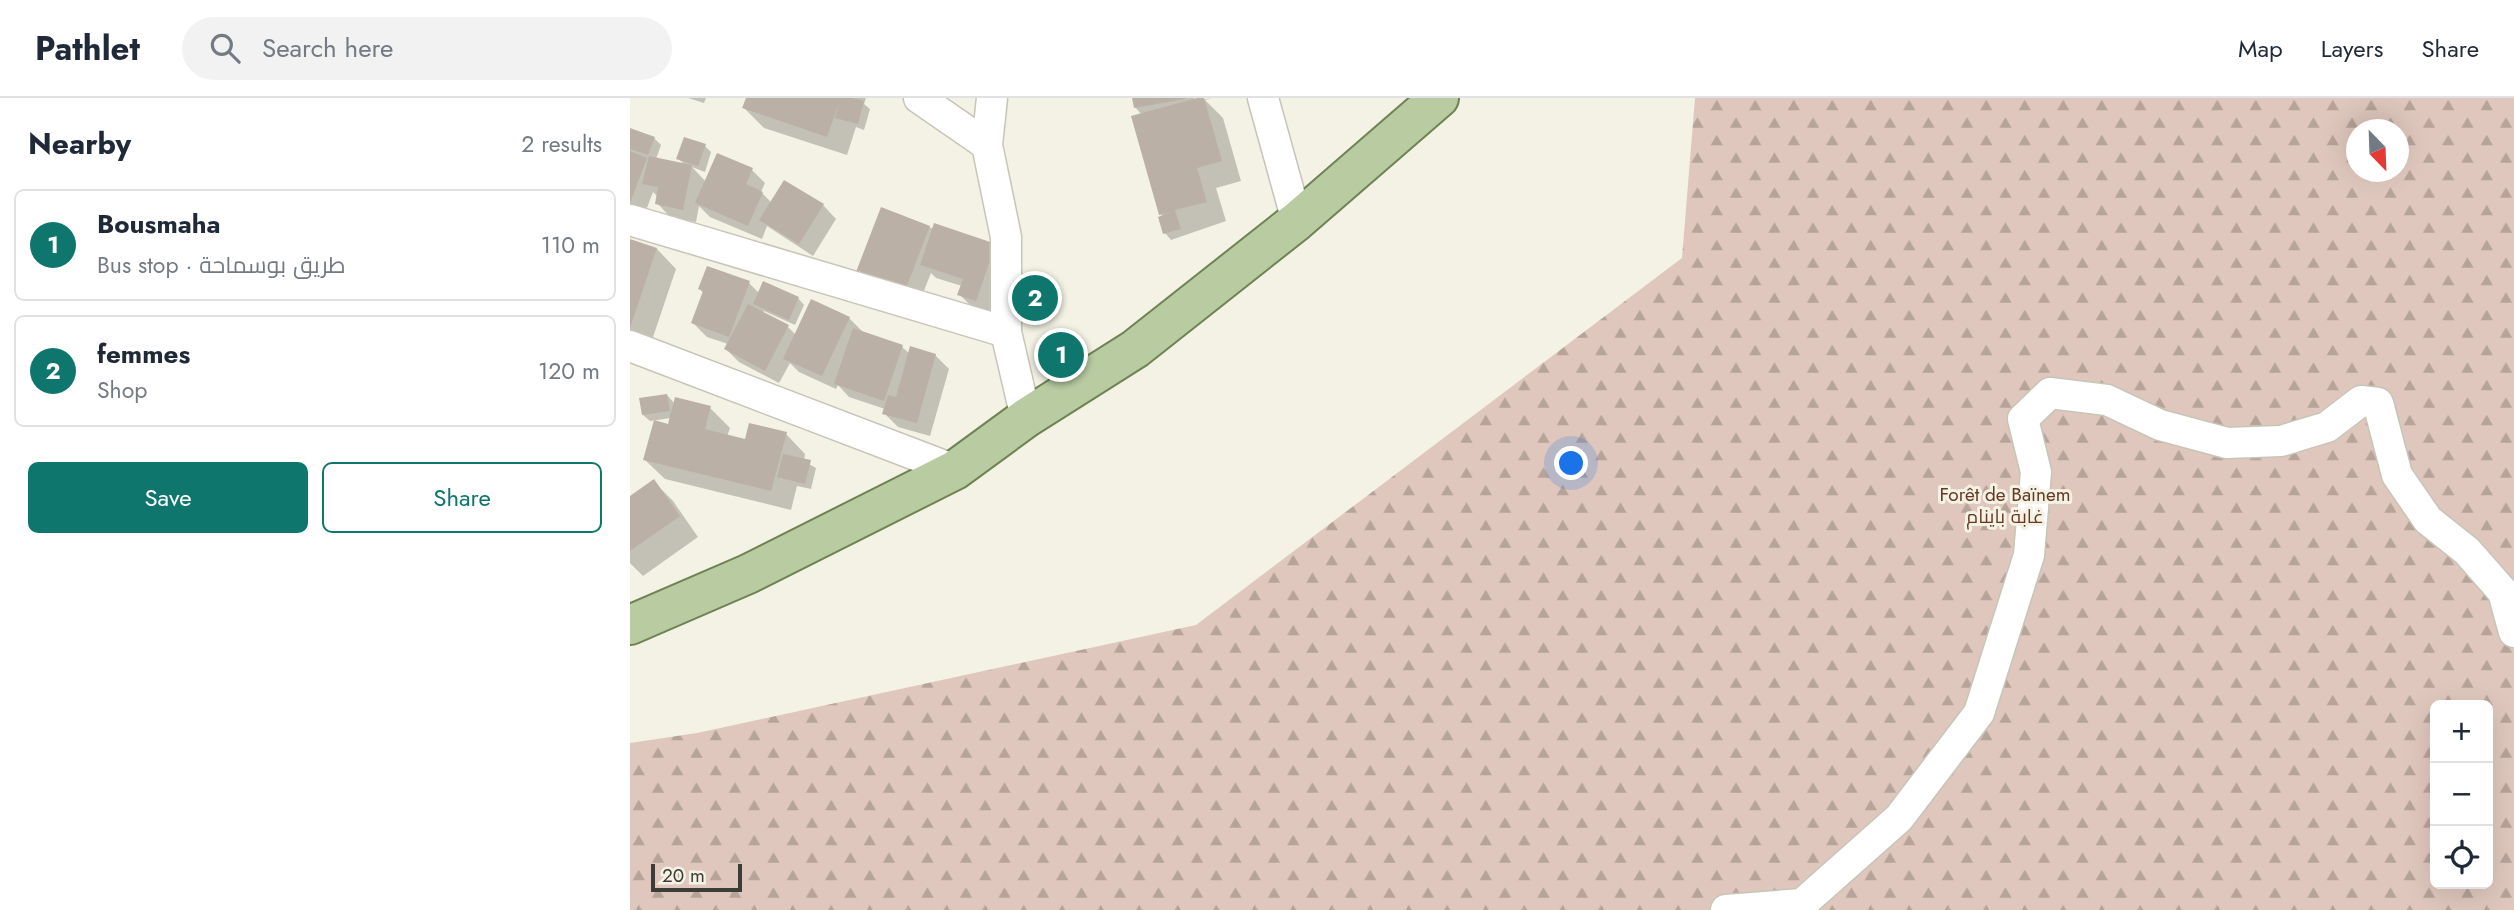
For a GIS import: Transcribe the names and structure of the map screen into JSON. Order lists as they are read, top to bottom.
{
  "parks": ["Forêt de Baïnem غابة باينام"],
  "scale_bar": "20 m",
  "north": "bottom right",
  "page": {
    "header": "Pathlet",
    "search": "Search here",
    "nav": ["Map", "Layers", "Share"],
    "heading": ["Nearby", "2 results"],
    "list": [
      {
        "mark": "1",
        "name": "Bousmaha",
        "note": "Bus stop · طريق بوسماحة",
        "value": "110 m"
      },
      {
        "mark": "2",
        "name": "femmes",
        "note": "Shop",
        "value": "120 m"
      }
    ],
    "pins": ["2", "1"],
    "buttons": ["Save", "Share"],
    "map_buttons": ["+", "−"],
    "scale": "20 m"
  }
}
